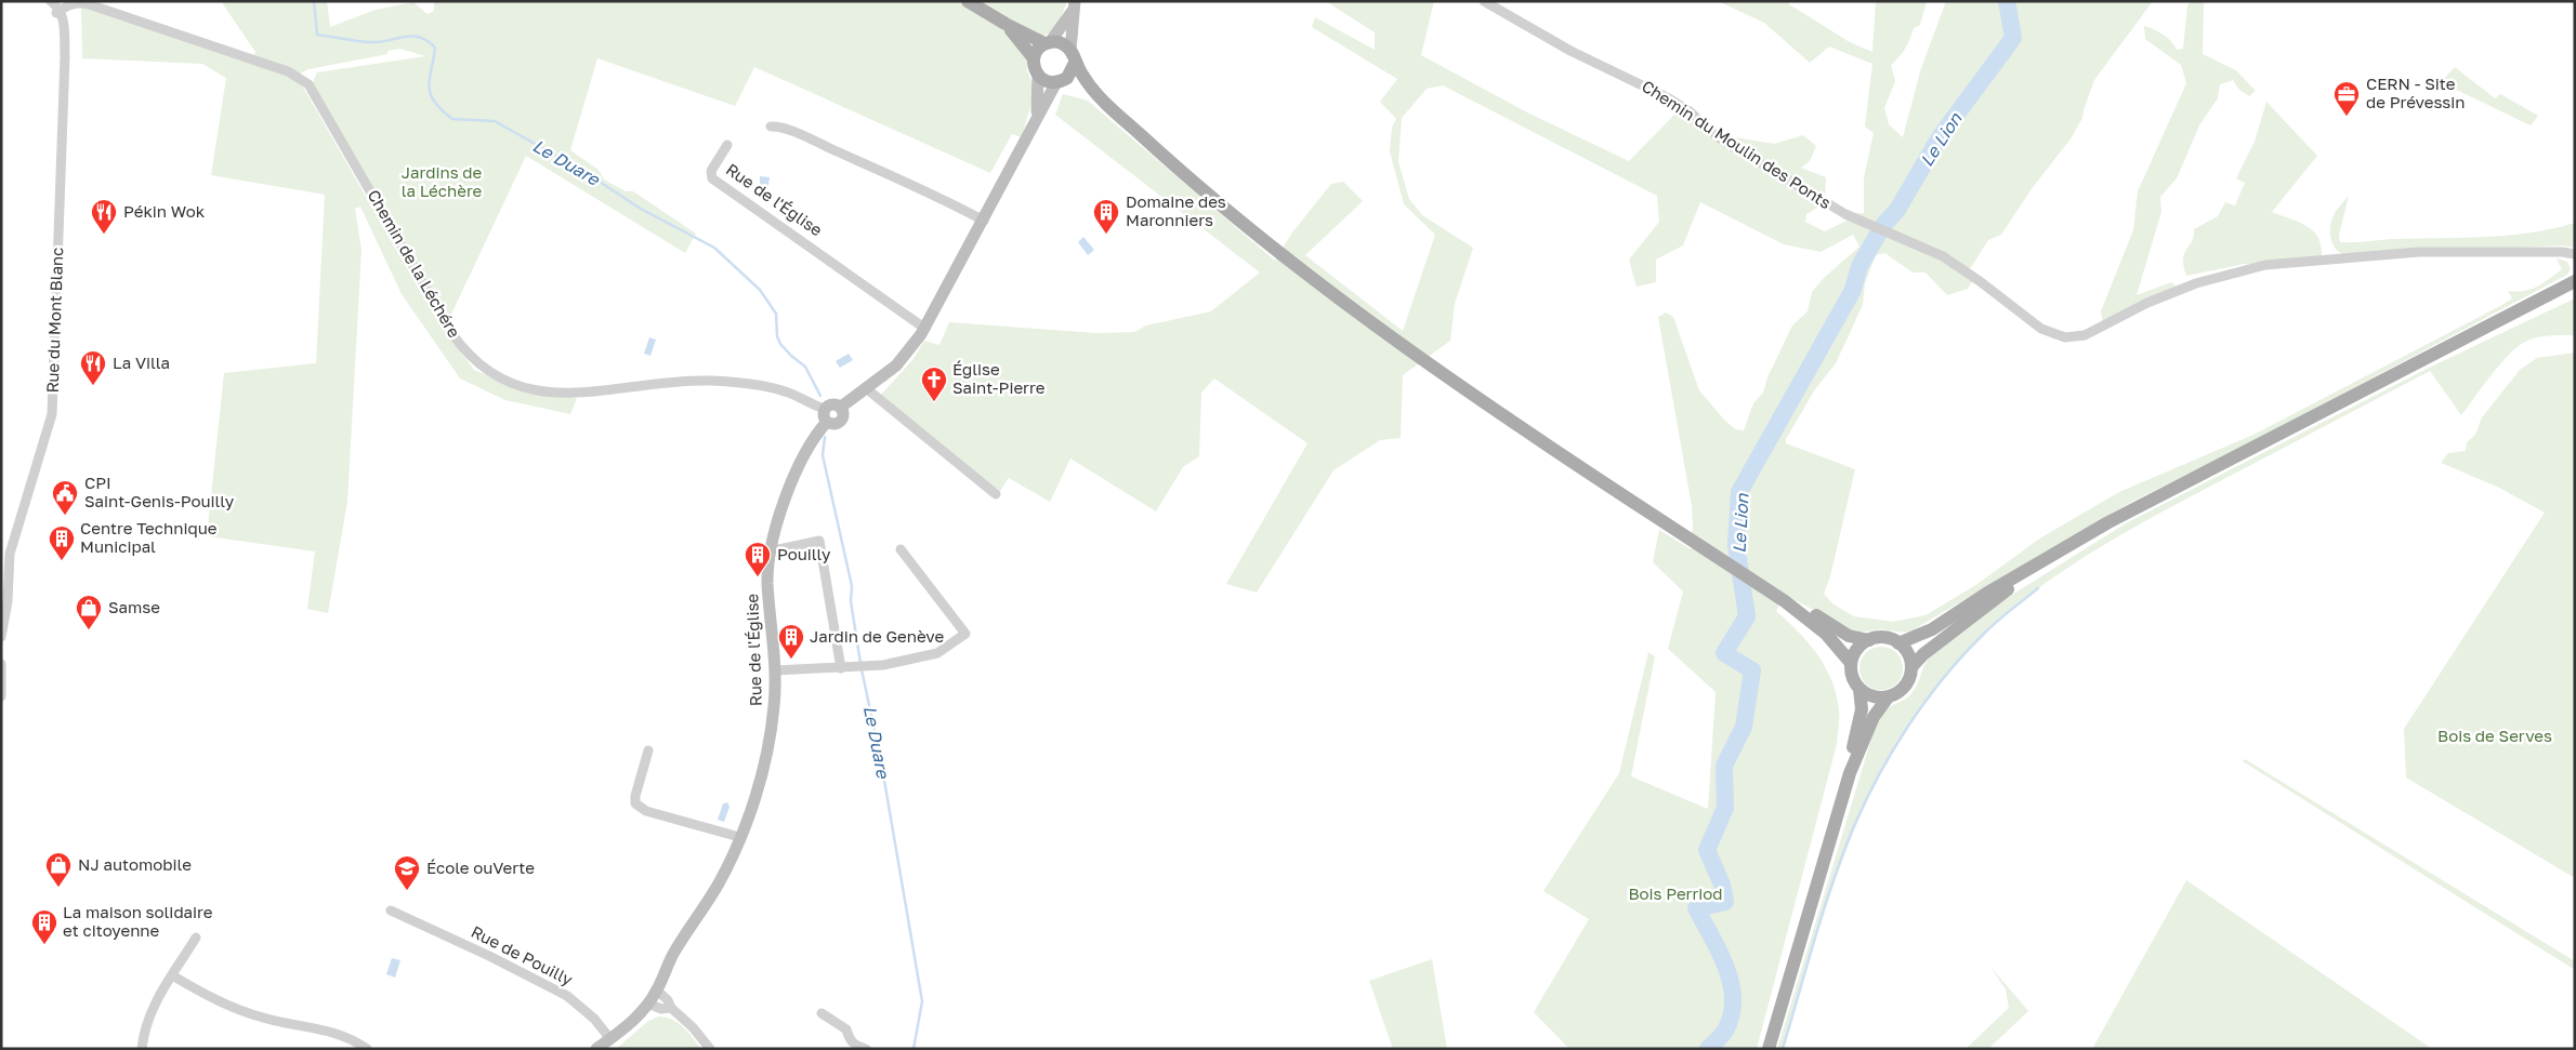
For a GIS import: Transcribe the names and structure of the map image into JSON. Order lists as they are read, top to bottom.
{
  "streets": {
    "street": [
      "Chemin du Moulin des Ponts",
      "Rue de l'Église",
      "Chemin de la Léchére",
      "Rue du Mont Blanc",
      "Rue de Pouilly"
    ]
  },
  "crossings": [
    ["Rue de l'Église", "Chemin de la Léchére"],
    ["Rue de l'Église", "Rue de Pouilly"],
    ["Chemin de la Léchére", "Rue du Mont Blanc"]
  ],
  "water": ["Le Lion", "Le Duare"],
  "parks": ["Jardins de la Léchère", "Bois de Serves", "Bois Perriod"],
  "places": {
    "office": ["CERN - Site de Prévessin"],
    "restaurant": ["Pékin Wok", "La Villa"],
    "building": [
      "Domaine des Maronniers",
      "Centre Technique Municipal",
      "Pouilly",
      "Jardin de Genève",
      "La maison solidaire et citoyenne"
    ],
    "church": ["Église Saint-Pierre"],
    "public building": ["CPI Saint-Genis-Pouilly"],
    "shop": ["Samse", "NJ automobile"],
    "school or university": ["École ouVerte"]
  }
}
